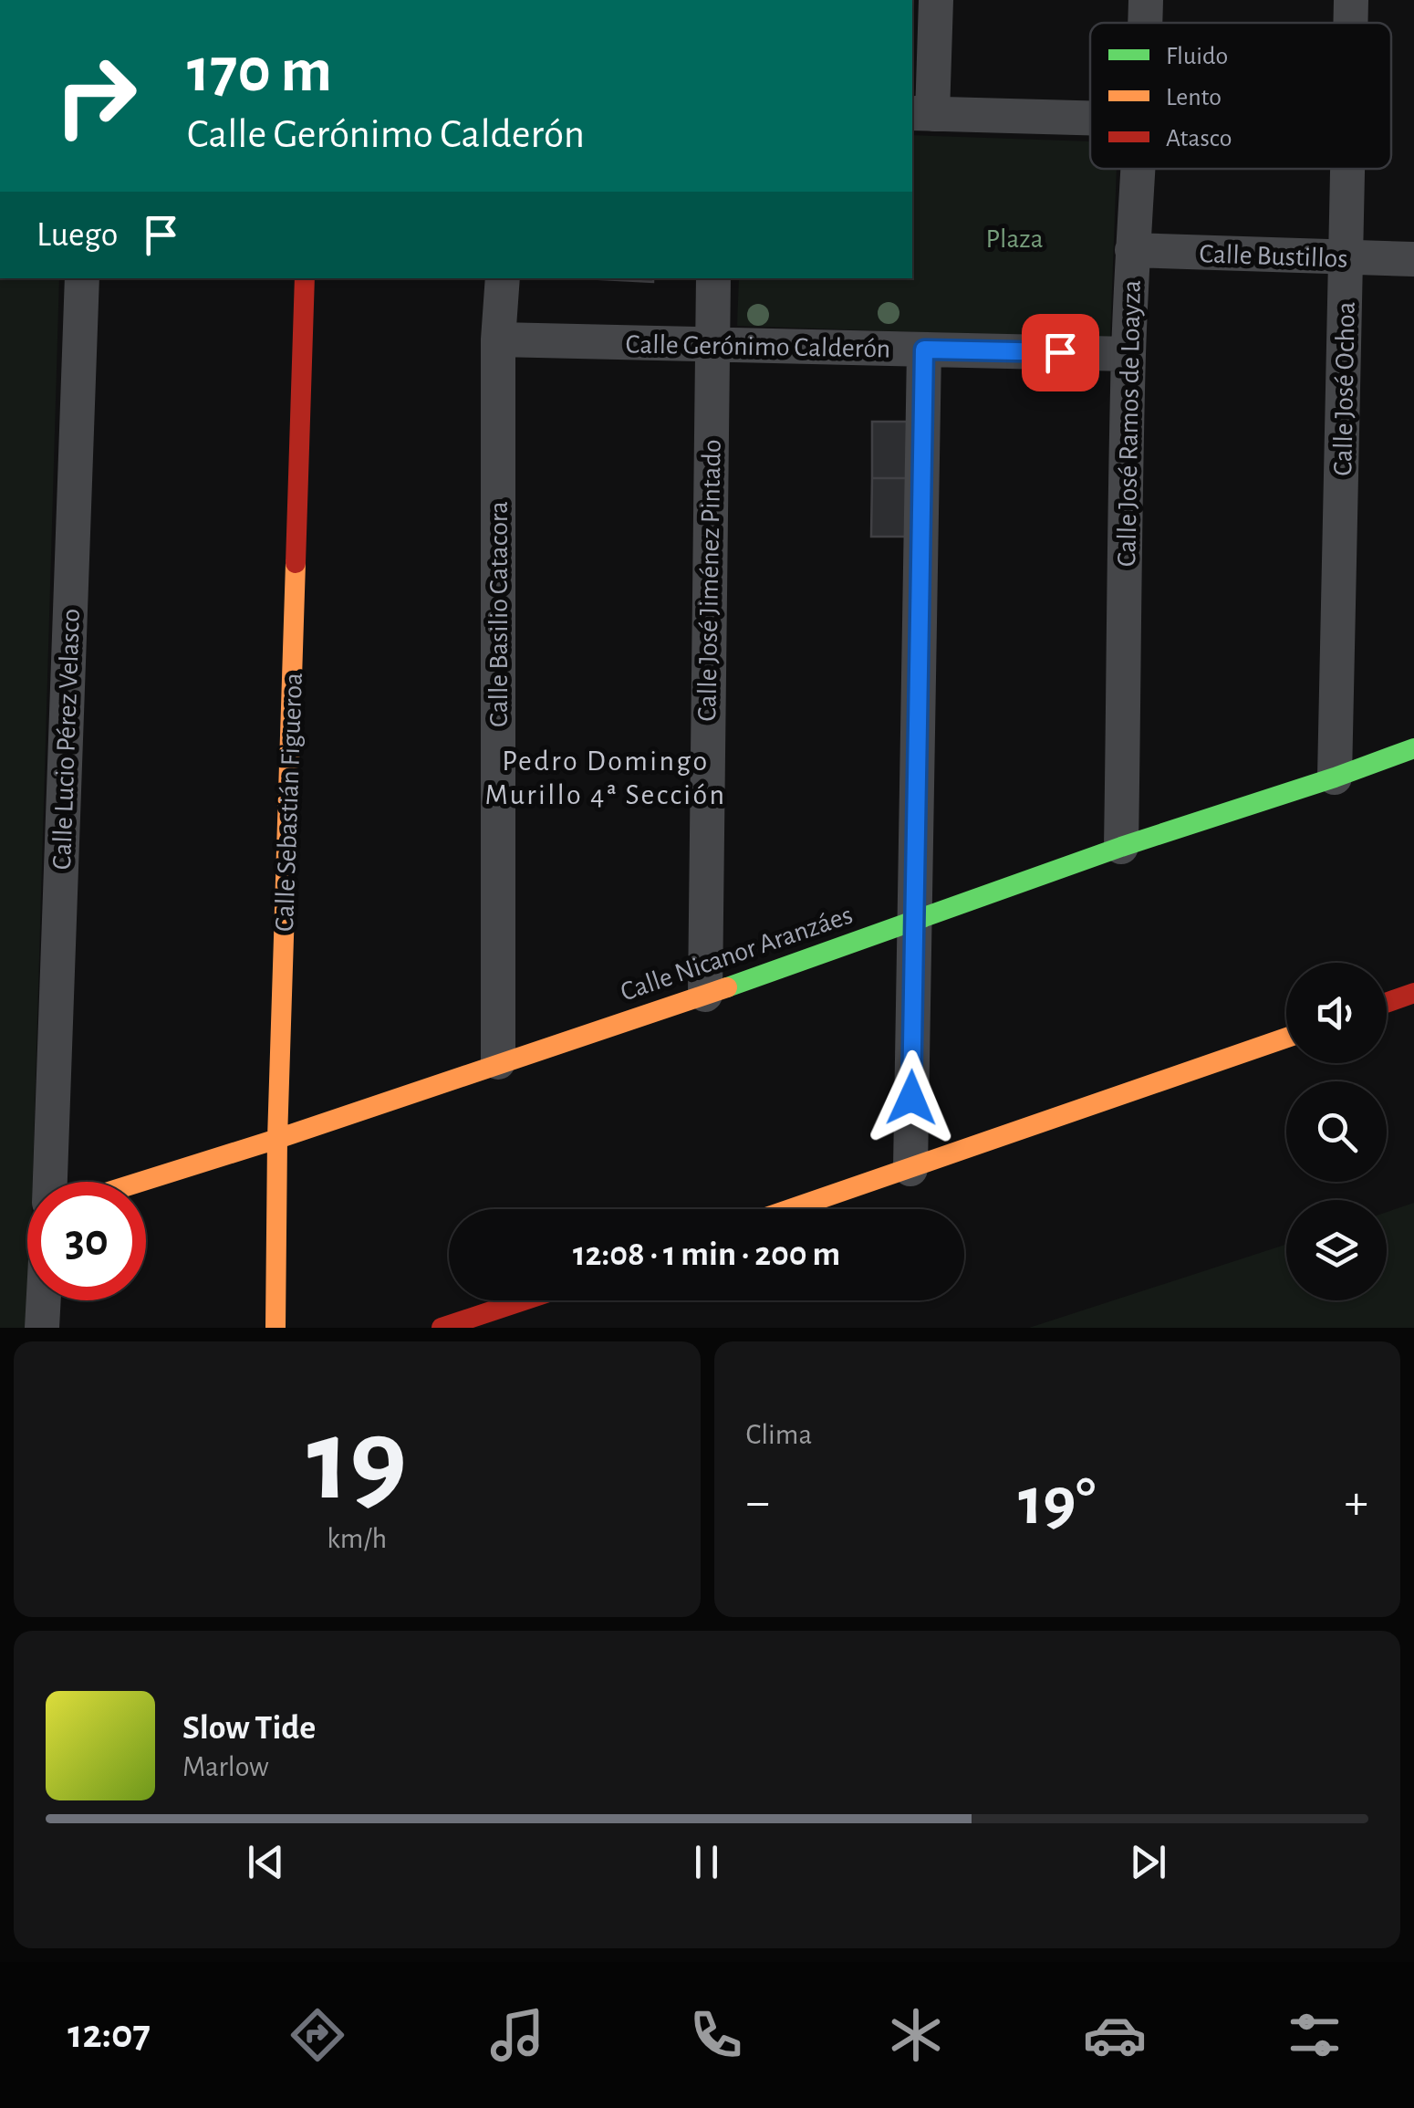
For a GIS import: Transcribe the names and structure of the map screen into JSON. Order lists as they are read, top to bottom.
{
  "streets": {
    "street": [
      "Calle Bustillos",
      "Calle Gerónimo Calderón",
      "Calle José Ochoa",
      "Calle José Ramos de Loayza",
      "Calle José Jiménez Pintado",
      "Calle Basilio Catacora",
      "Calle Lucio Pérez Velasco",
      "Calle Sebastián Figueroa",
      "Calle Nicanor Aranzáes"
    ]
  },
  "crossings": [
    ["Calle Bustillos", "Calle José Ochoa"],
    ["Calle Bustillos", "Calle José Ramos de Loayza"],
    ["Calle Gerónimo Calderón", "Calle José Ramos de Loayza"],
    ["Calle Gerónimo Calderón", "Calle José Jiménez Pintado"],
    ["Calle Gerónimo Calderón", "Calle Basilio Catacora"],
    ["Calle José Ochoa", "Calle Nicanor Aranzáes"],
    ["Calle José Ramos de Loayza", "Calle Nicanor Aranzáes"],
    ["Calle José Jiménez Pintado", "Calle Nicanor Aranzáes"],
    ["Calle Basilio Catacora", "Calle Nicanor Aranzáes"],
    ["Calle Sebastián Figueroa", "Calle Nicanor Aranzáes"]
  ],
  "districts": ["Pedro Domingo Murillo 4ª Sección"],
  "parks": ["Plaza"],
  "legend": ["Fluido", "Lento", "Atasco"],
  "page": {
    "turn": ["170 m", "Calle Gerónimo Calderón"],
    "then": "Luego",
    "limit": "30",
    "trip": "12:08 · 1 min · 200 m",
    "tile": [
      ["19", "km/h"],
      "Clima"
    ],
    "heat": ["−", "19°", "+"],
    "song": ["Slow Tide", "Marlow"],
    "tabs": "12:07"
  }
}
